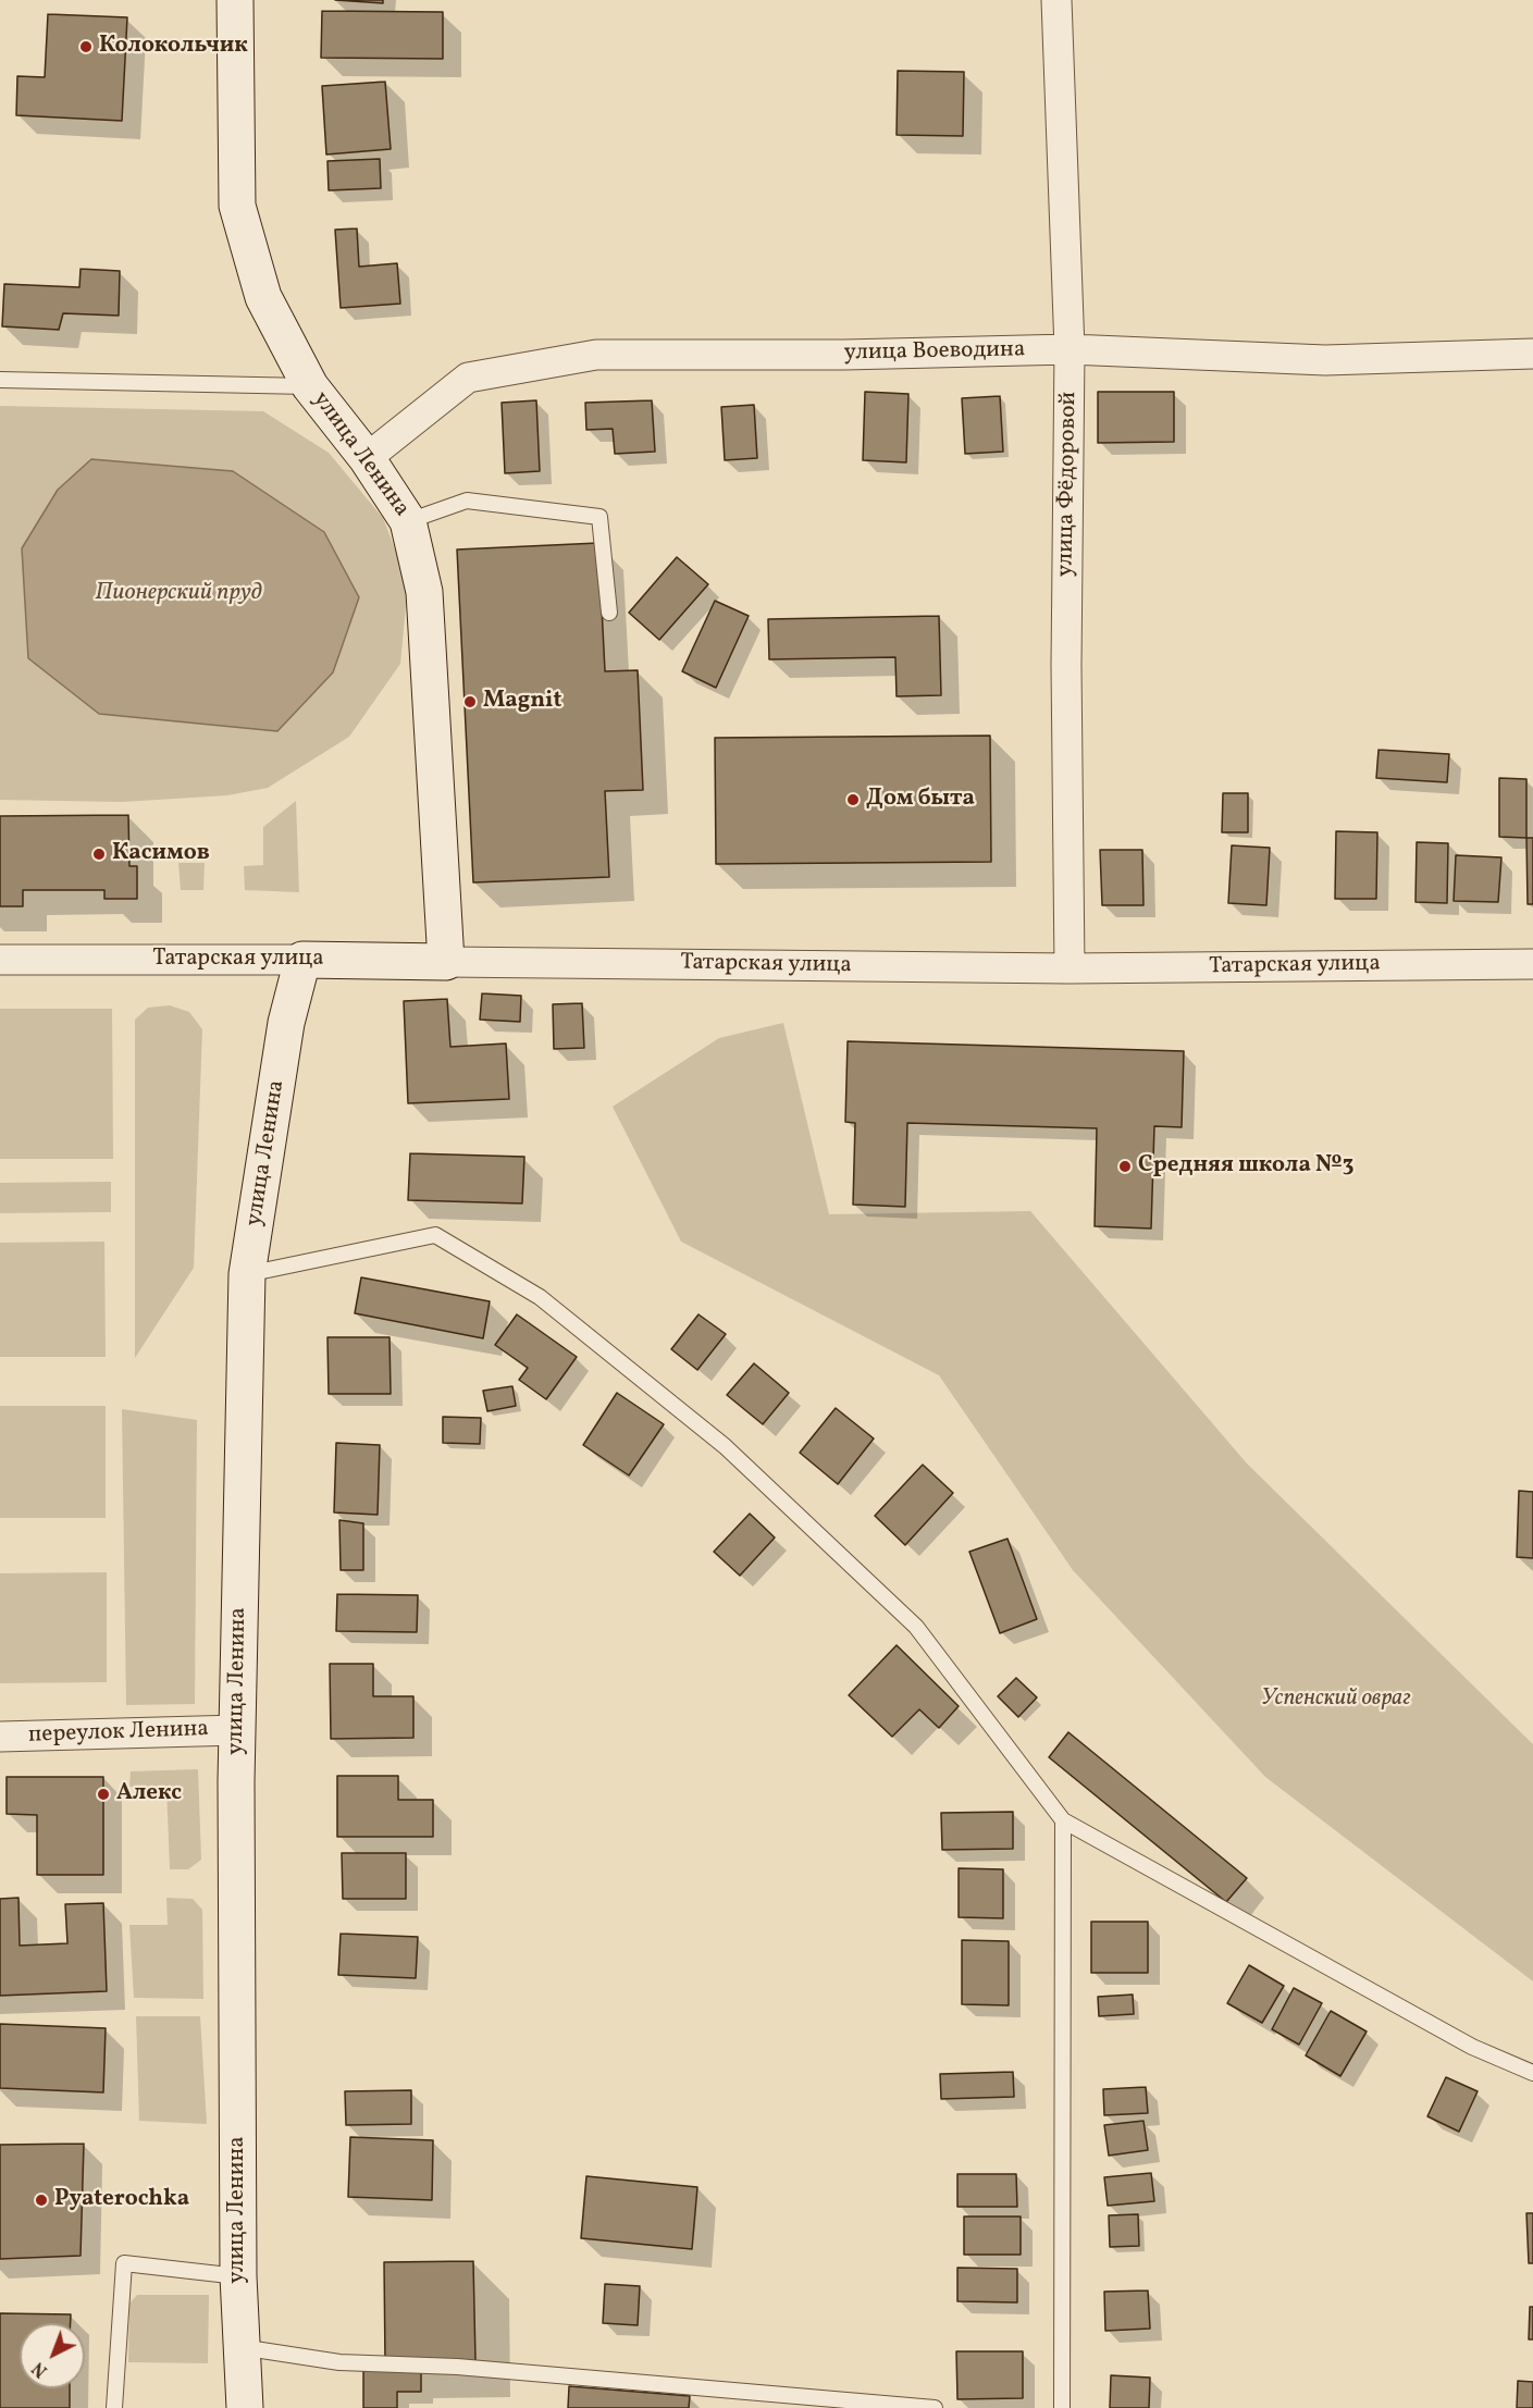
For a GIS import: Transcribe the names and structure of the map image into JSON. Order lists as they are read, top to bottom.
{
  "streets": {
    "street": [
      "улица Воеводина",
      "улица Ленина",
      "улица Фёдоровой",
      "Татарская улица",
      "переулок Ленина"
    ]
  },
  "crossings": [
    ["улица Воеводина", "улица Ленина"],
    ["улица Воеводина", "улица Фёдоровой"],
    ["улица Ленина", "Татарская улица"],
    ["улица Ленина", "переулок Ленина"],
    ["улица Фёдоровой", "Татарская улица"]
  ],
  "water": ["Пионерский пруд"],
  "parks": ["Успенский овраг"],
  "places": [
    "Колокольчик",
    "Magnit",
    "Дом быта",
    "Касимов",
    "Средняя школа №3",
    "Алекс",
    "Pyaterochka"
  ],
  "north": "bottom left"
}
